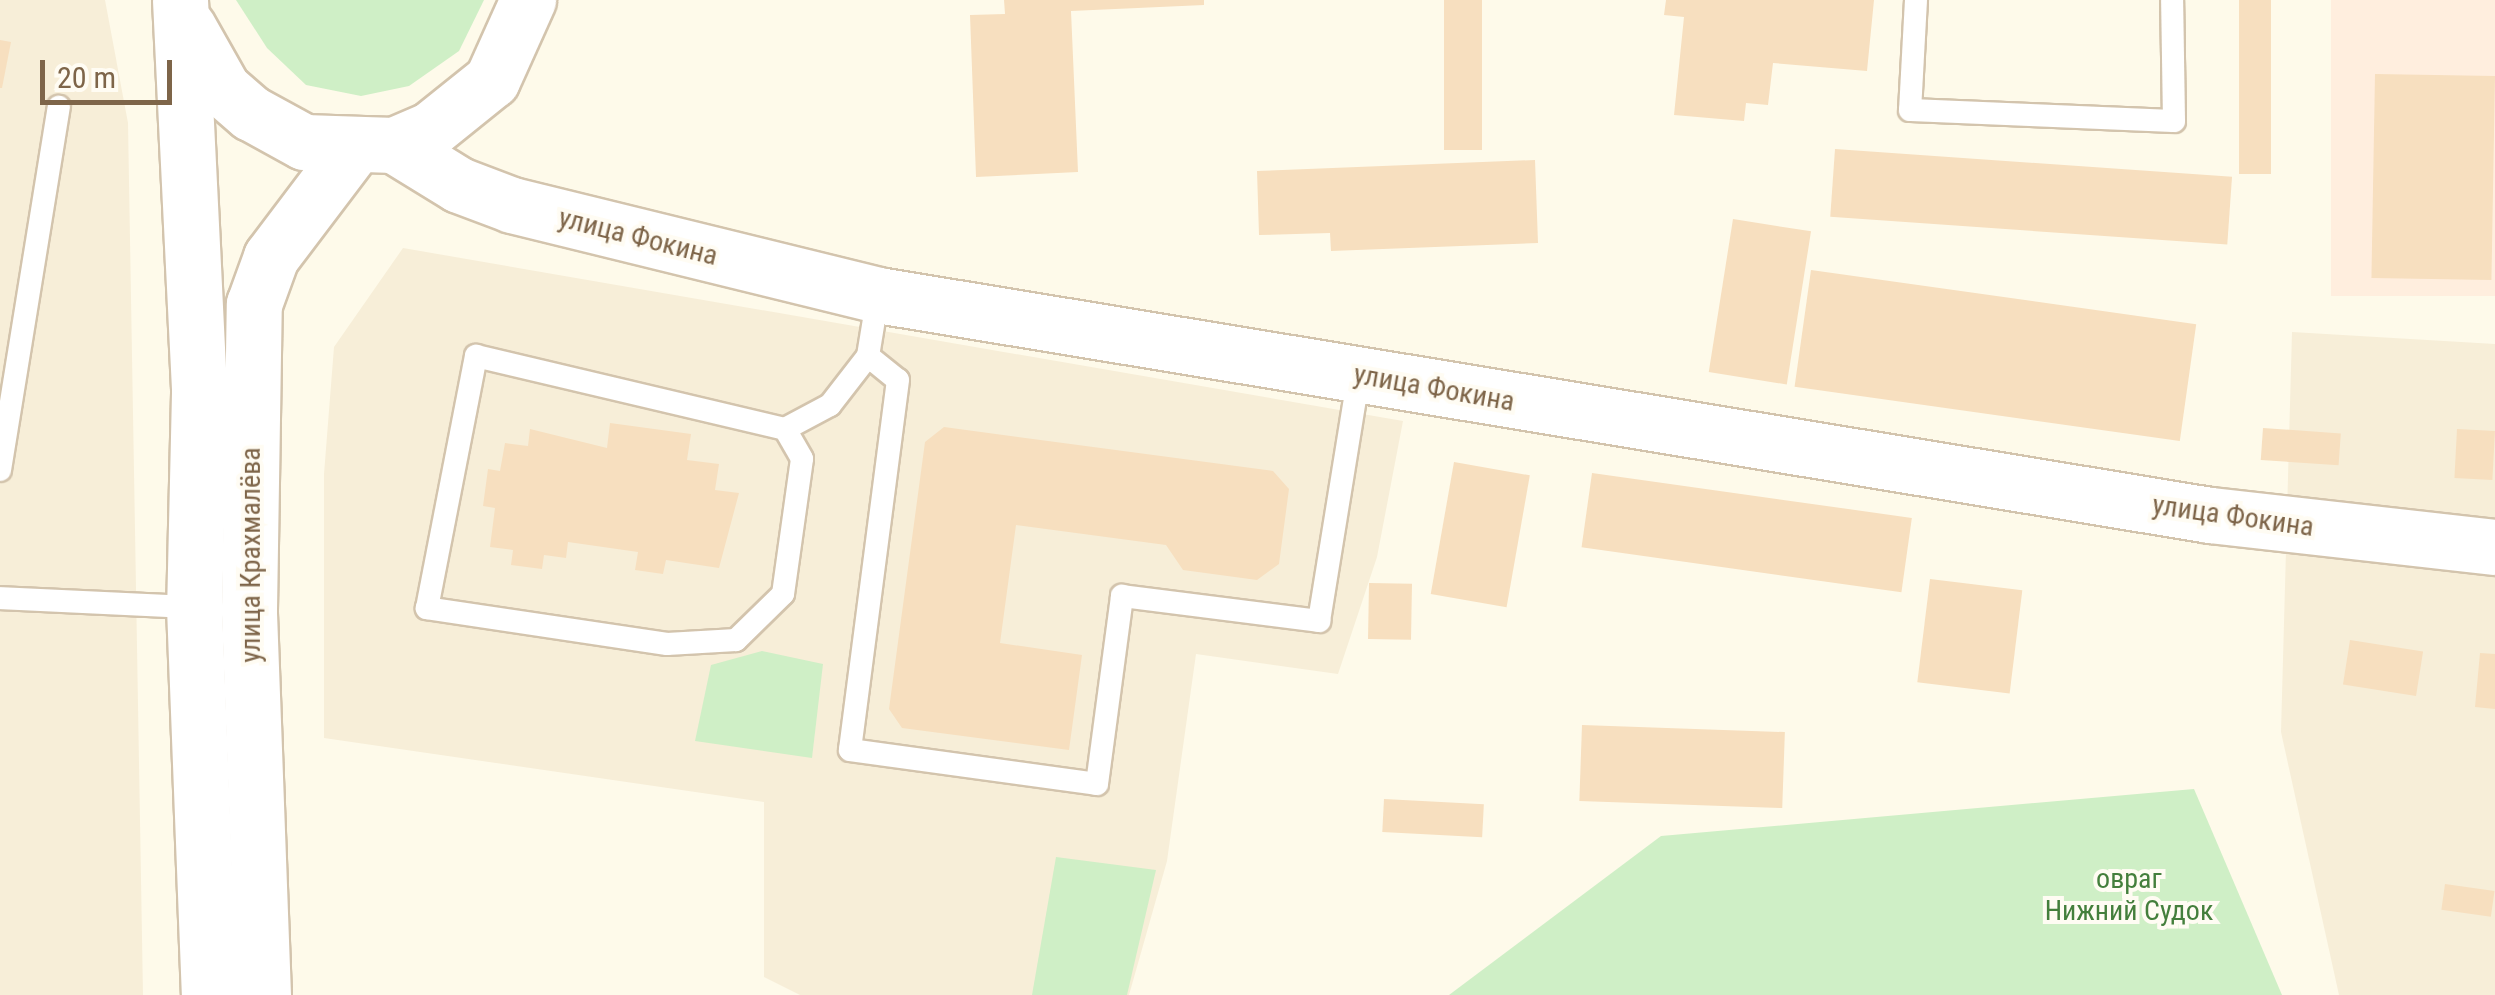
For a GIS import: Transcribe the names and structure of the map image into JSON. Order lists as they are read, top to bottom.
{
  "streets": {
    "main road": ["улица Фокина", "улица Крахмалёва"]
  },
  "crossings": [
    ["улица Фокина", "улица Крахмалёва"]
  ],
  "parks": ["овраг Нижний Судок"],
  "scale_bar": "20 m"
}
